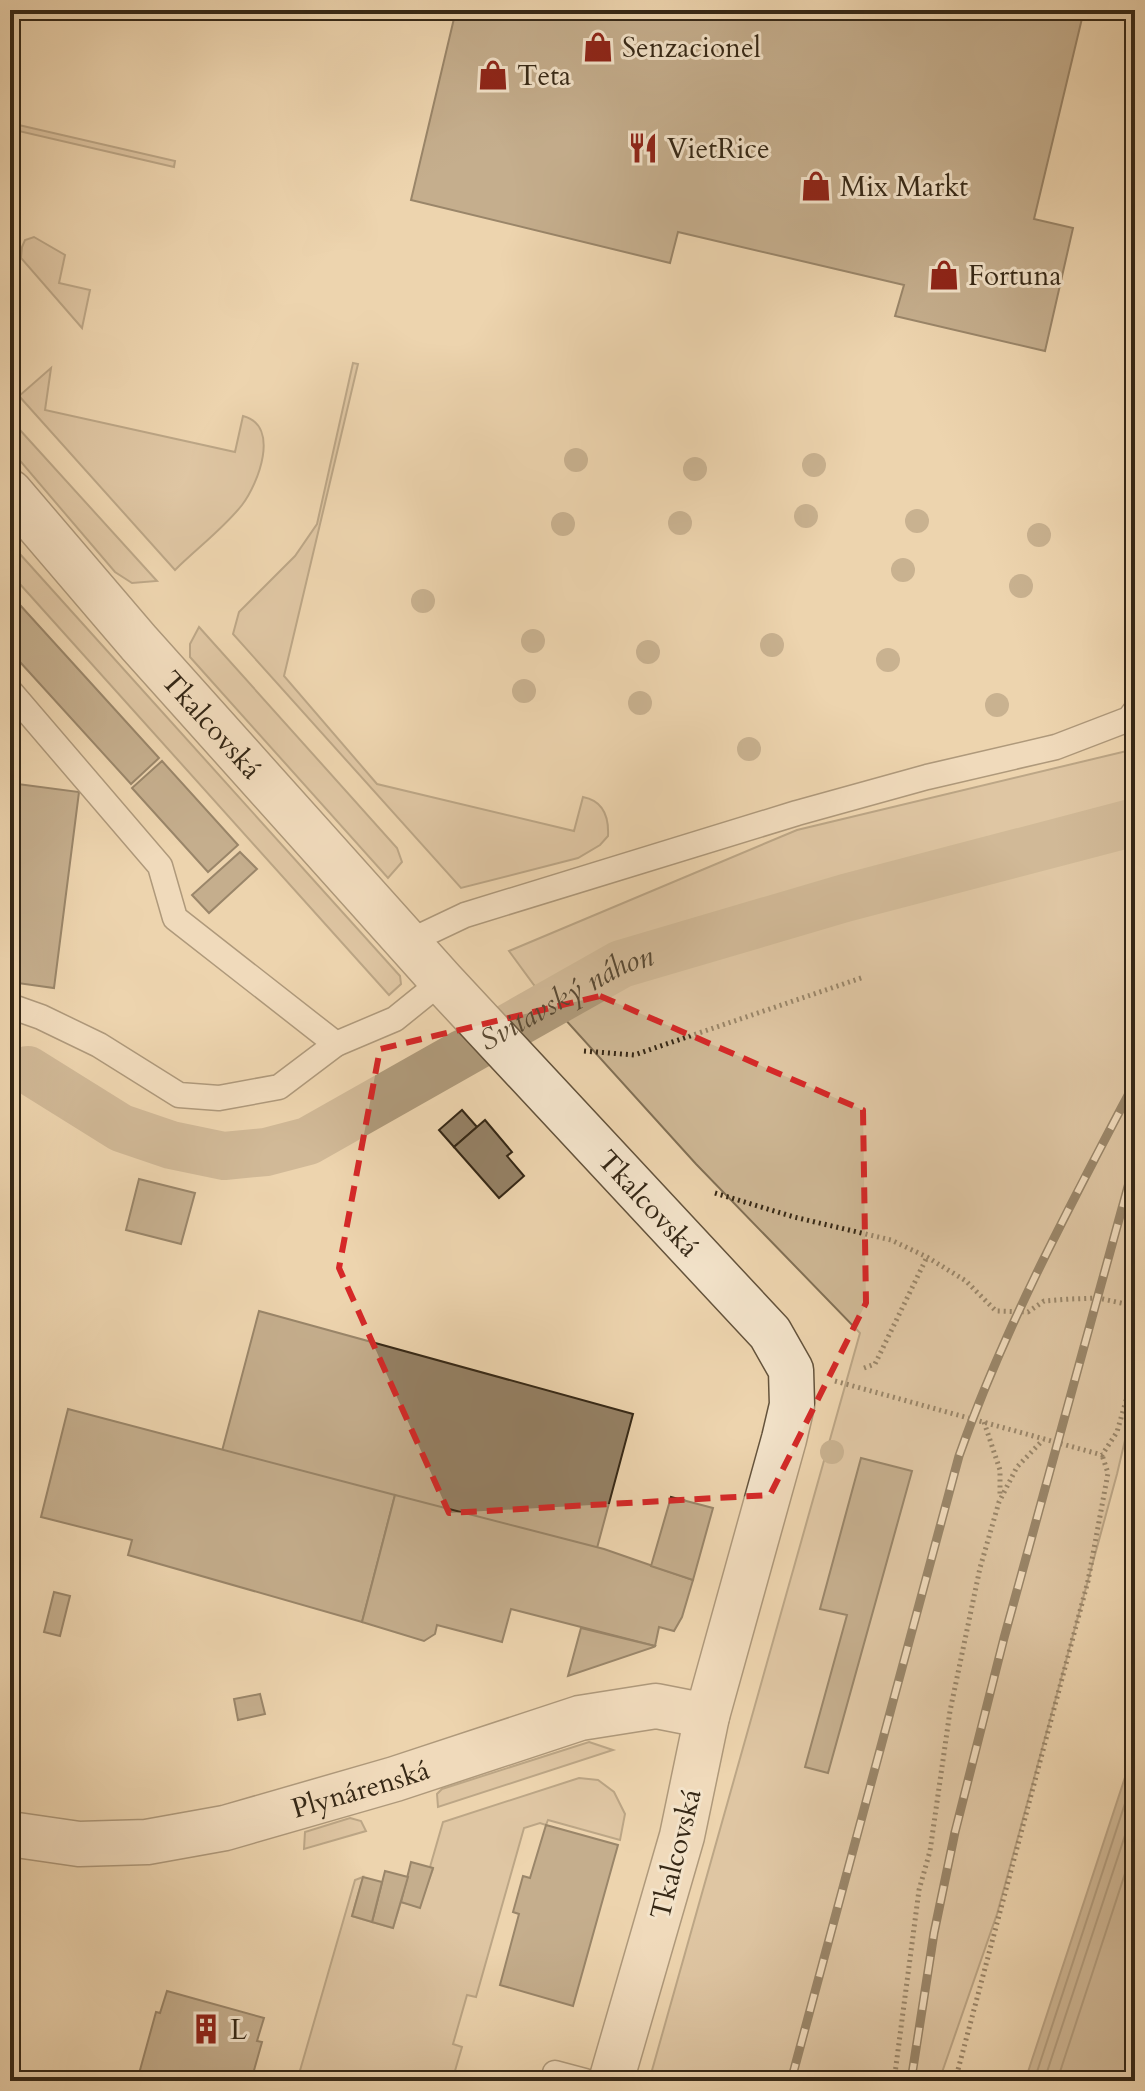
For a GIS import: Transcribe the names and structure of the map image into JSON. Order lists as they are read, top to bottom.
{
  "streets": {
    "street": ["Tkalcovská", "Plynárenská"]
  },
  "crossings": [
    ["Tkalcovská", "Plynárenská"]
  ],
  "water": ["Svitavský náhon"],
  "places": {
    "shop": [
      "Senzacionel",
      "Teta",
      "Mix Markt",
      "Fortuna"
    ],
    "restaurant": ["VietRice"],
    "building": ["L"]
  }
}
